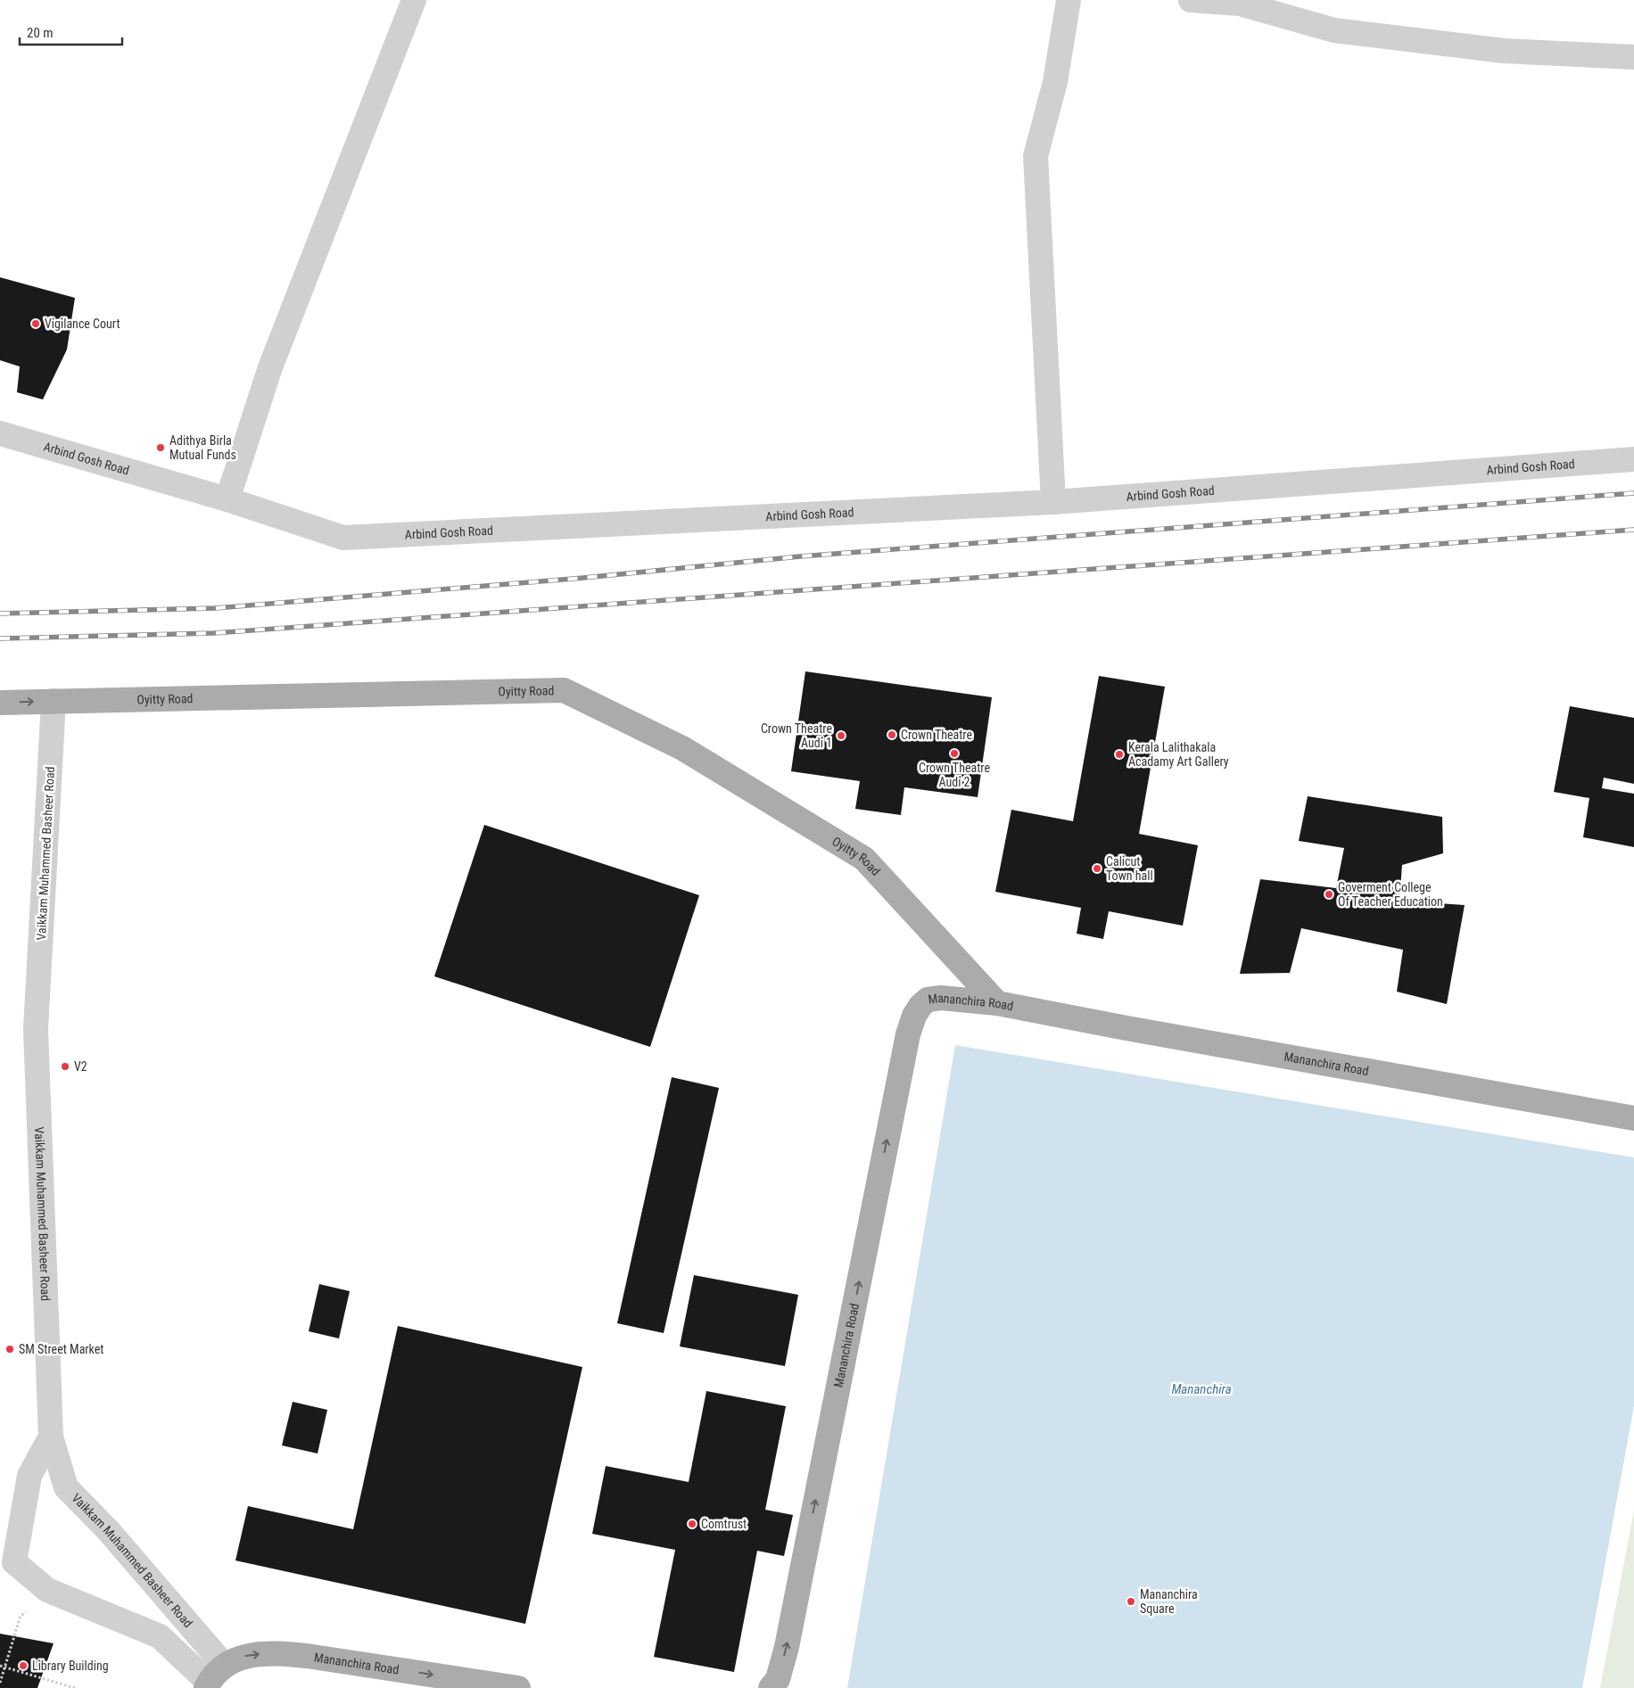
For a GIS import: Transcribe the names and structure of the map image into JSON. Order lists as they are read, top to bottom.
{
  "streets": {
    "main road": ["Oyitty Road", "Mananchira Road"],
    "street": ["Arbind Gosh Road", "Vaikkam Muhammed Basheer Road"]
  },
  "crossings": [
    ["Oyitty Road", "Vaikkam Muhammed Basheer Road"],
    ["Oyitty Road", "Mananchira Road"],
    ["Vaikkam Muhammed Basheer Road", "Mananchira Road"]
  ],
  "water": ["Mananchira"],
  "places": [
    "Vigilance Court",
    "Adithya Birla Mutual Funds",
    "Crown Theatre",
    "Crown Theatre Audi 1",
    "Crown Theatre Audi 2",
    "Kerala Lalithakala Acadamy Art Gallery",
    "Calicut Town hall",
    "Goverment College Of Teacher Education",
    "V2",
    "SM Street Market",
    "Comtrust",
    "Mananchira Square",
    "Library Building"
  ],
  "scale_bar": "20 m"
}
